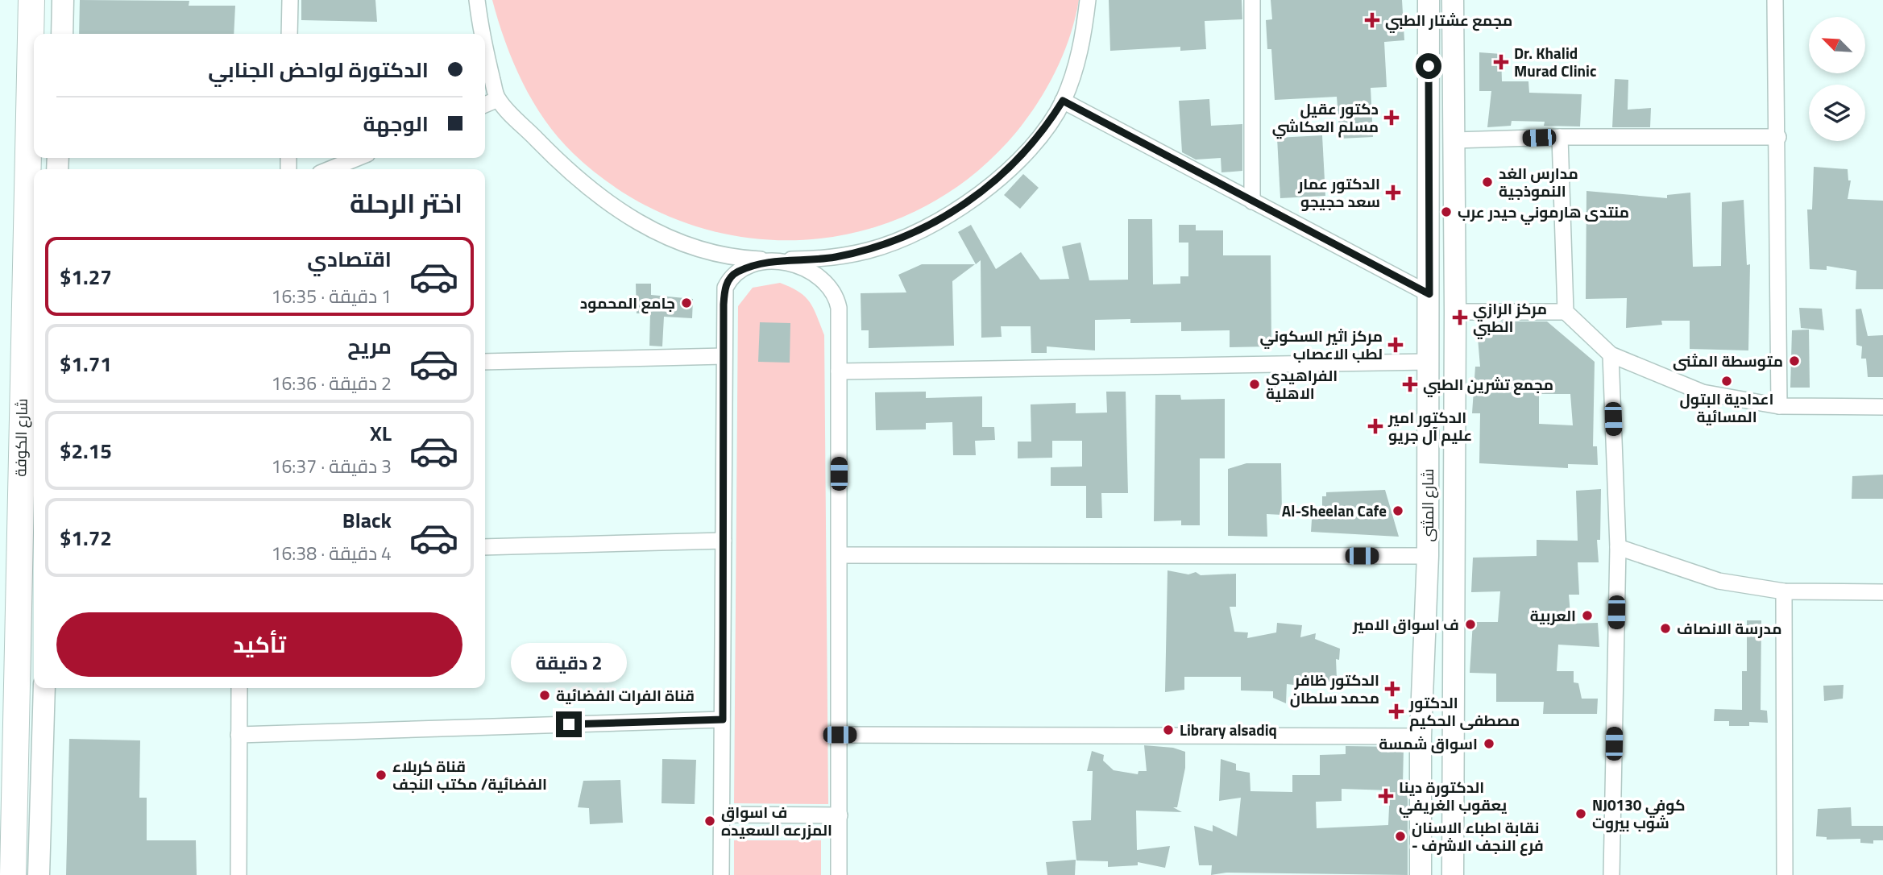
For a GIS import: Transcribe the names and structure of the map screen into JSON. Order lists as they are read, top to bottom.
{
  "streets": {
    "highway": ["شارع الكوفة"],
    "main road": ["شارع المثنى"]
  },
  "places": {
    "health": [
      "مجمع عشتار الطبي",
      "Dr. Khalid Murad Clinic",
      "دكتور عقيل مسلم العكاشي",
      "الدكتور عمار سعد حجيجو",
      "مركز الرازي الطبي",
      "مركز اثير السكوني لطب الاعصاب",
      "مجمع تشرين الطبي",
      "الدكتور امير عليم آل جريو",
      "الدكتور ظافر محمد سلطان",
      "الدكتور مصطفى الحكيم",
      "الدكتورة دينا يعقوب الغريفي"
    ],
    "other": [
      "مدارس الغد النموذجية",
      "منتدى هارموني حيدر عرب",
      "جامع المحمود",
      "متوسطة المثنى",
      "اعدادية البتول المسائية",
      "الفراهيدي الاهلية",
      "Al-Sheelan Cafe",
      "العربية",
      "ف اسواق الامير",
      "مدرسة الانصاف",
      "قناة الفرات الفضائية",
      "Library alsadiq",
      "اسواق شمسة",
      "قناة كربلاء الفضائية/ مكتب النجف",
      "NJ0130 كوفي شوب بيروت",
      "ف اسواق المزرعه السعيده",
      "نقابة اطباء الاسنان - فرع النجف الاشرف"
    ]
  },
  "north": "top left",
  "page": {
    "banner": ["الدكتورة لواحض الجنابي", "الوجهة"],
    "heading": "اختر الرحلة",
    "list": [
      {
        "name": "اقتصادي",
        "note": "1 دقيقة · 16:35",
        "value": "$1.27"
      },
      {
        "name": "مريح",
        "note": "2 دقيقة · 16:36",
        "value": "$1.71"
      },
      {
        "name": "XL",
        "note": "3 دقيقة · 16:37",
        "value": "$2.15"
      },
      {
        "name": "Black",
        "note": "4 دقيقة · 16:38",
        "value": "$1.72"
      }
    ],
    "buttons": "تأكيد",
    "bubble": "2 دقيقة"
  }
}
